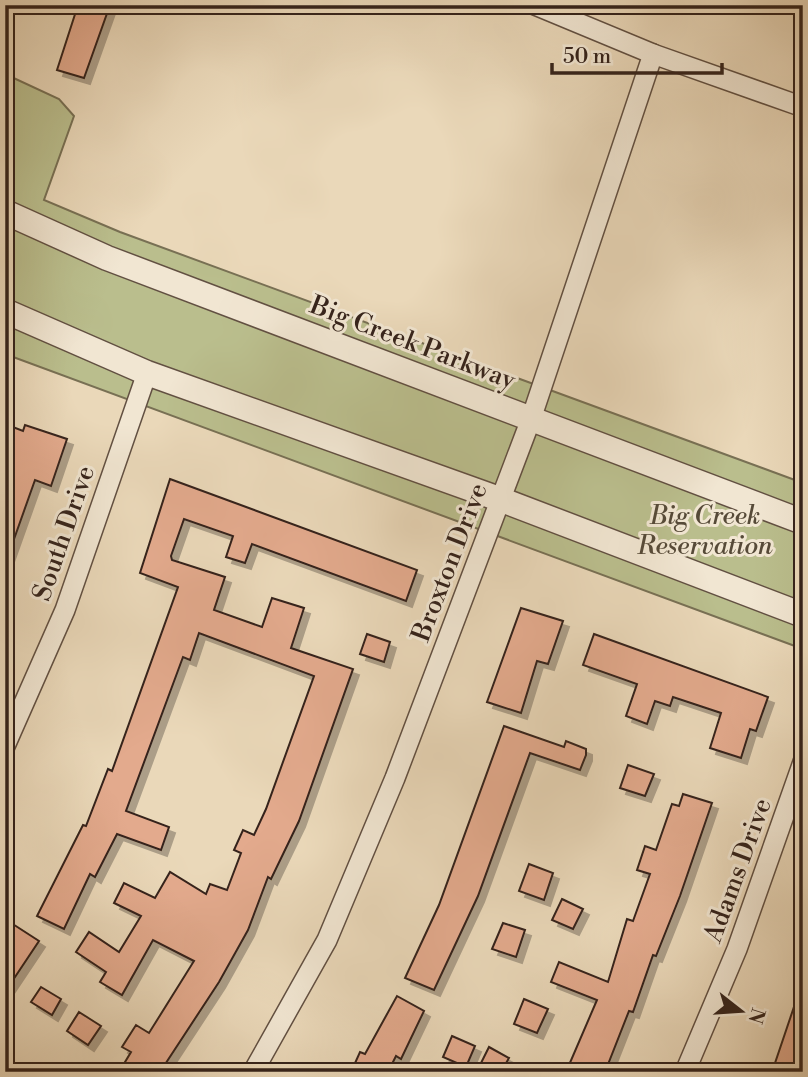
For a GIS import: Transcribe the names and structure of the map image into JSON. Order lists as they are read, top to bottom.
{
  "streets": {
    "street": [
      "Big Creek Parkway",
      "South Drive",
      "Broxton Drive",
      "Adams Drive"
    ]
  },
  "crossings": [
    ["Big Creek Parkway", "Broxton Drive"]
  ],
  "parks": ["Big Creek Reservation"],
  "scale_bar": "50 m",
  "north": "right"
}
